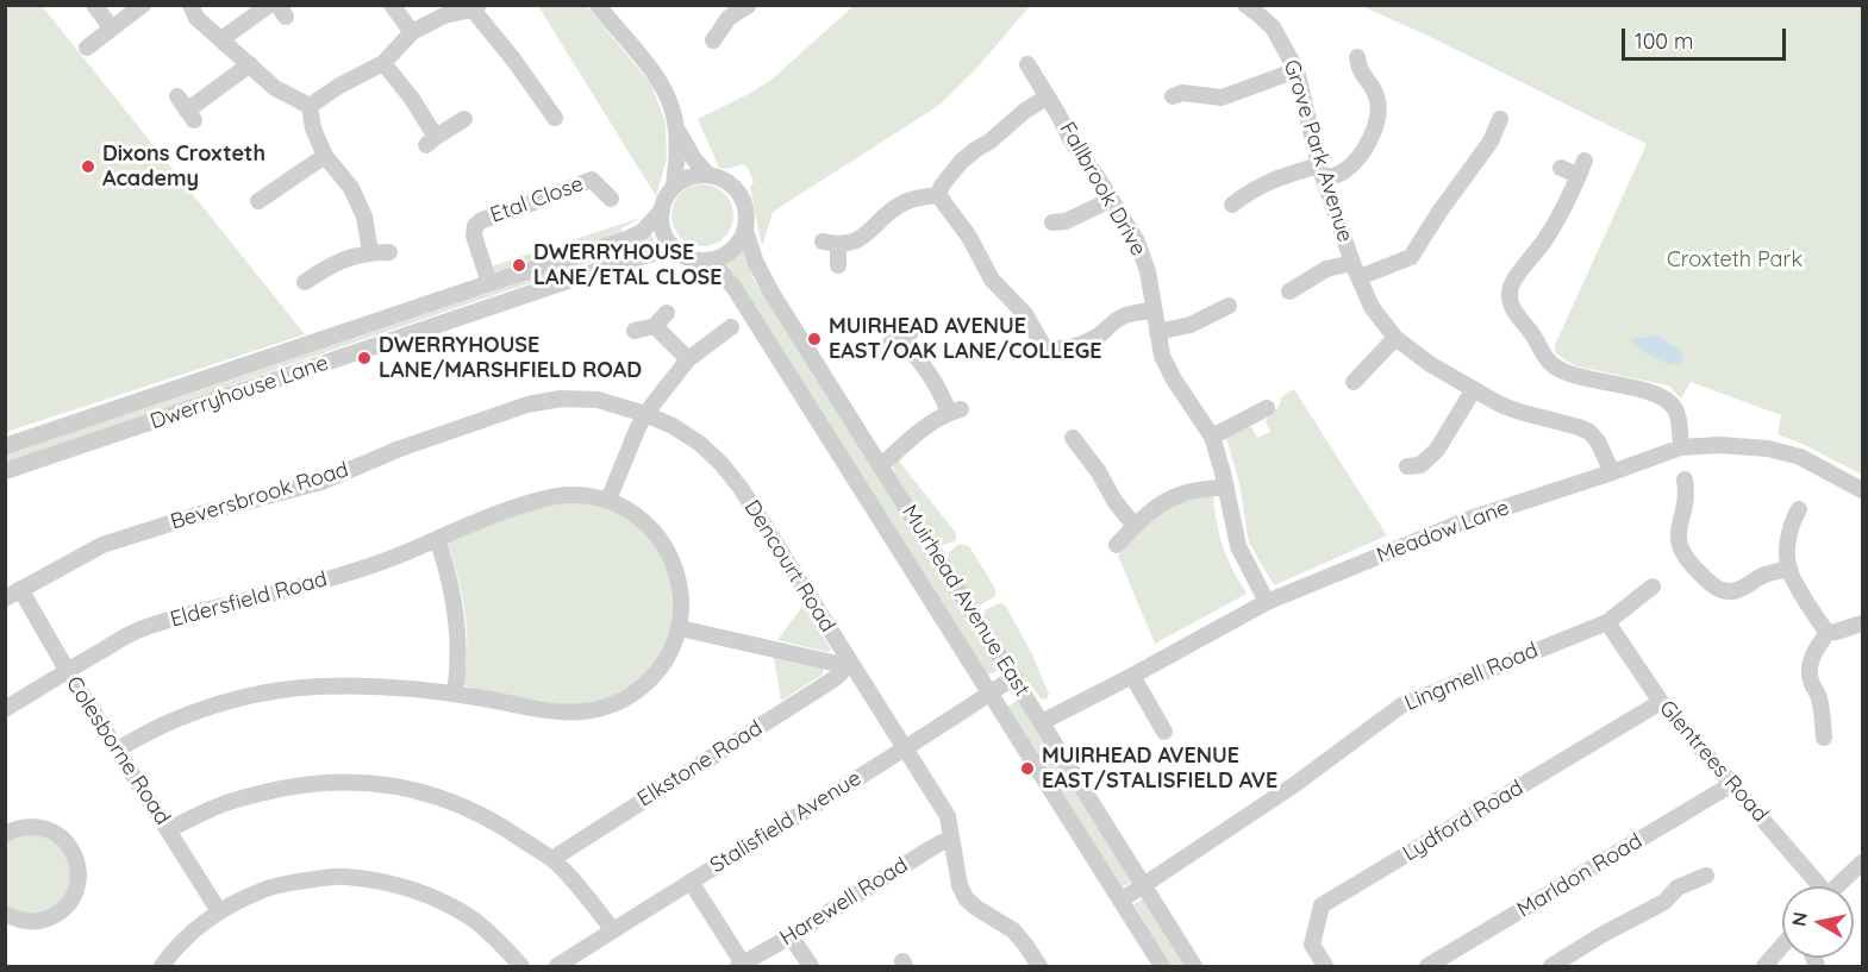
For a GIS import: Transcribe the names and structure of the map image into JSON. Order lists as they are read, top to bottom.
{
  "streets": {
    "street": [
      "Grove Park Avenue",
      "Fallbrook Drive",
      "Etal Close",
      "Dwerryhouse Lane",
      "Beversbrook Road",
      "Meadow Lane",
      "Dencourt Road",
      "Eldersfield Road",
      "Muirhead Avenue East",
      "Lingmell Road",
      "Colesborne Road",
      "Glentrees Road",
      "Elkstone Road",
      "Lydford Road",
      "Stalisfield Avenue",
      "Marldon Road",
      "Harewell Road"
    ]
  },
  "crossings": [
    ["Grove Park Avenue", "Meadow Lane"],
    ["Fallbrook Drive", "Meadow Lane"],
    ["Etal Close", "Dwerryhouse Lane"],
    ["Dwerryhouse Lane", "Muirhead Avenue East"],
    ["Beversbrook Road", "Dencourt Road"],
    ["Beversbrook Road", "Colesborne Road"],
    ["Meadow Lane", "Muirhead Avenue East"],
    ["Dencourt Road", "Elkstone Road"],
    ["Dencourt Road", "Stalisfield Avenue"],
    ["Dencourt Road", "Harewell Road"],
    ["Eldersfield Road", "Colesborne Road"],
    ["Muirhead Avenue East", "Lingmell Road"],
    ["Muirhead Avenue East", "Stalisfield Avenue"],
    ["Lingmell Road", "Glentrees Road"],
    ["Glentrees Road", "Lydford Road"],
    ["Glentrees Road", "Marldon Road"]
  ],
  "parks": ["Croxteth Park"],
  "places": [
    "Dixons Croxteth Academy",
    "DWERRYHOUSE LANE/ETAL CLOSE",
    "MUIRHEAD AVENUE EAST/OAK LANE/COLLEGE",
    "DWERRYHOUSE LANE/MARSHFIELD ROAD",
    "MUIRHEAD AVENUE EAST/STALISFIELD AVE"
  ],
  "scale_bar": "100 m",
  "north": "left"
}
